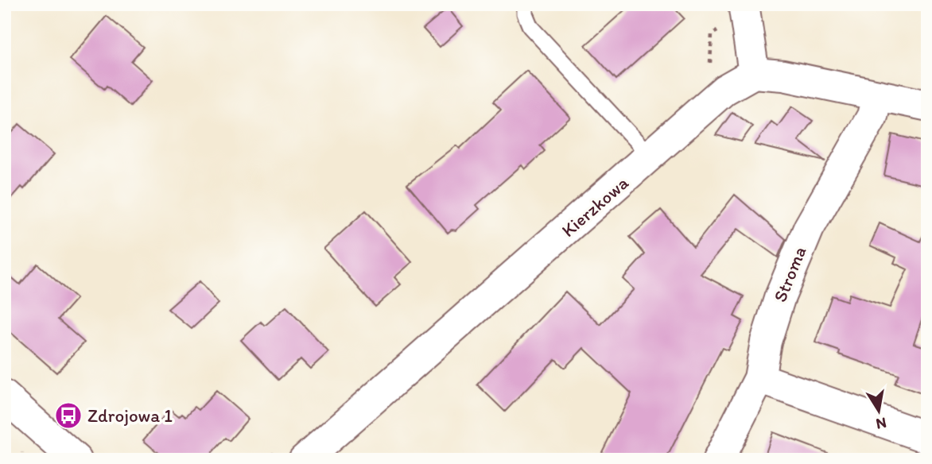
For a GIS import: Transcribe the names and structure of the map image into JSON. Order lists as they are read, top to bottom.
{
  "streets": {
    "street": ["Kierzkowa", "Stroma"]
  },
  "places": {
    "bus stop": ["Zdrojowa 1"]
  },
  "north": "bottom"
}
